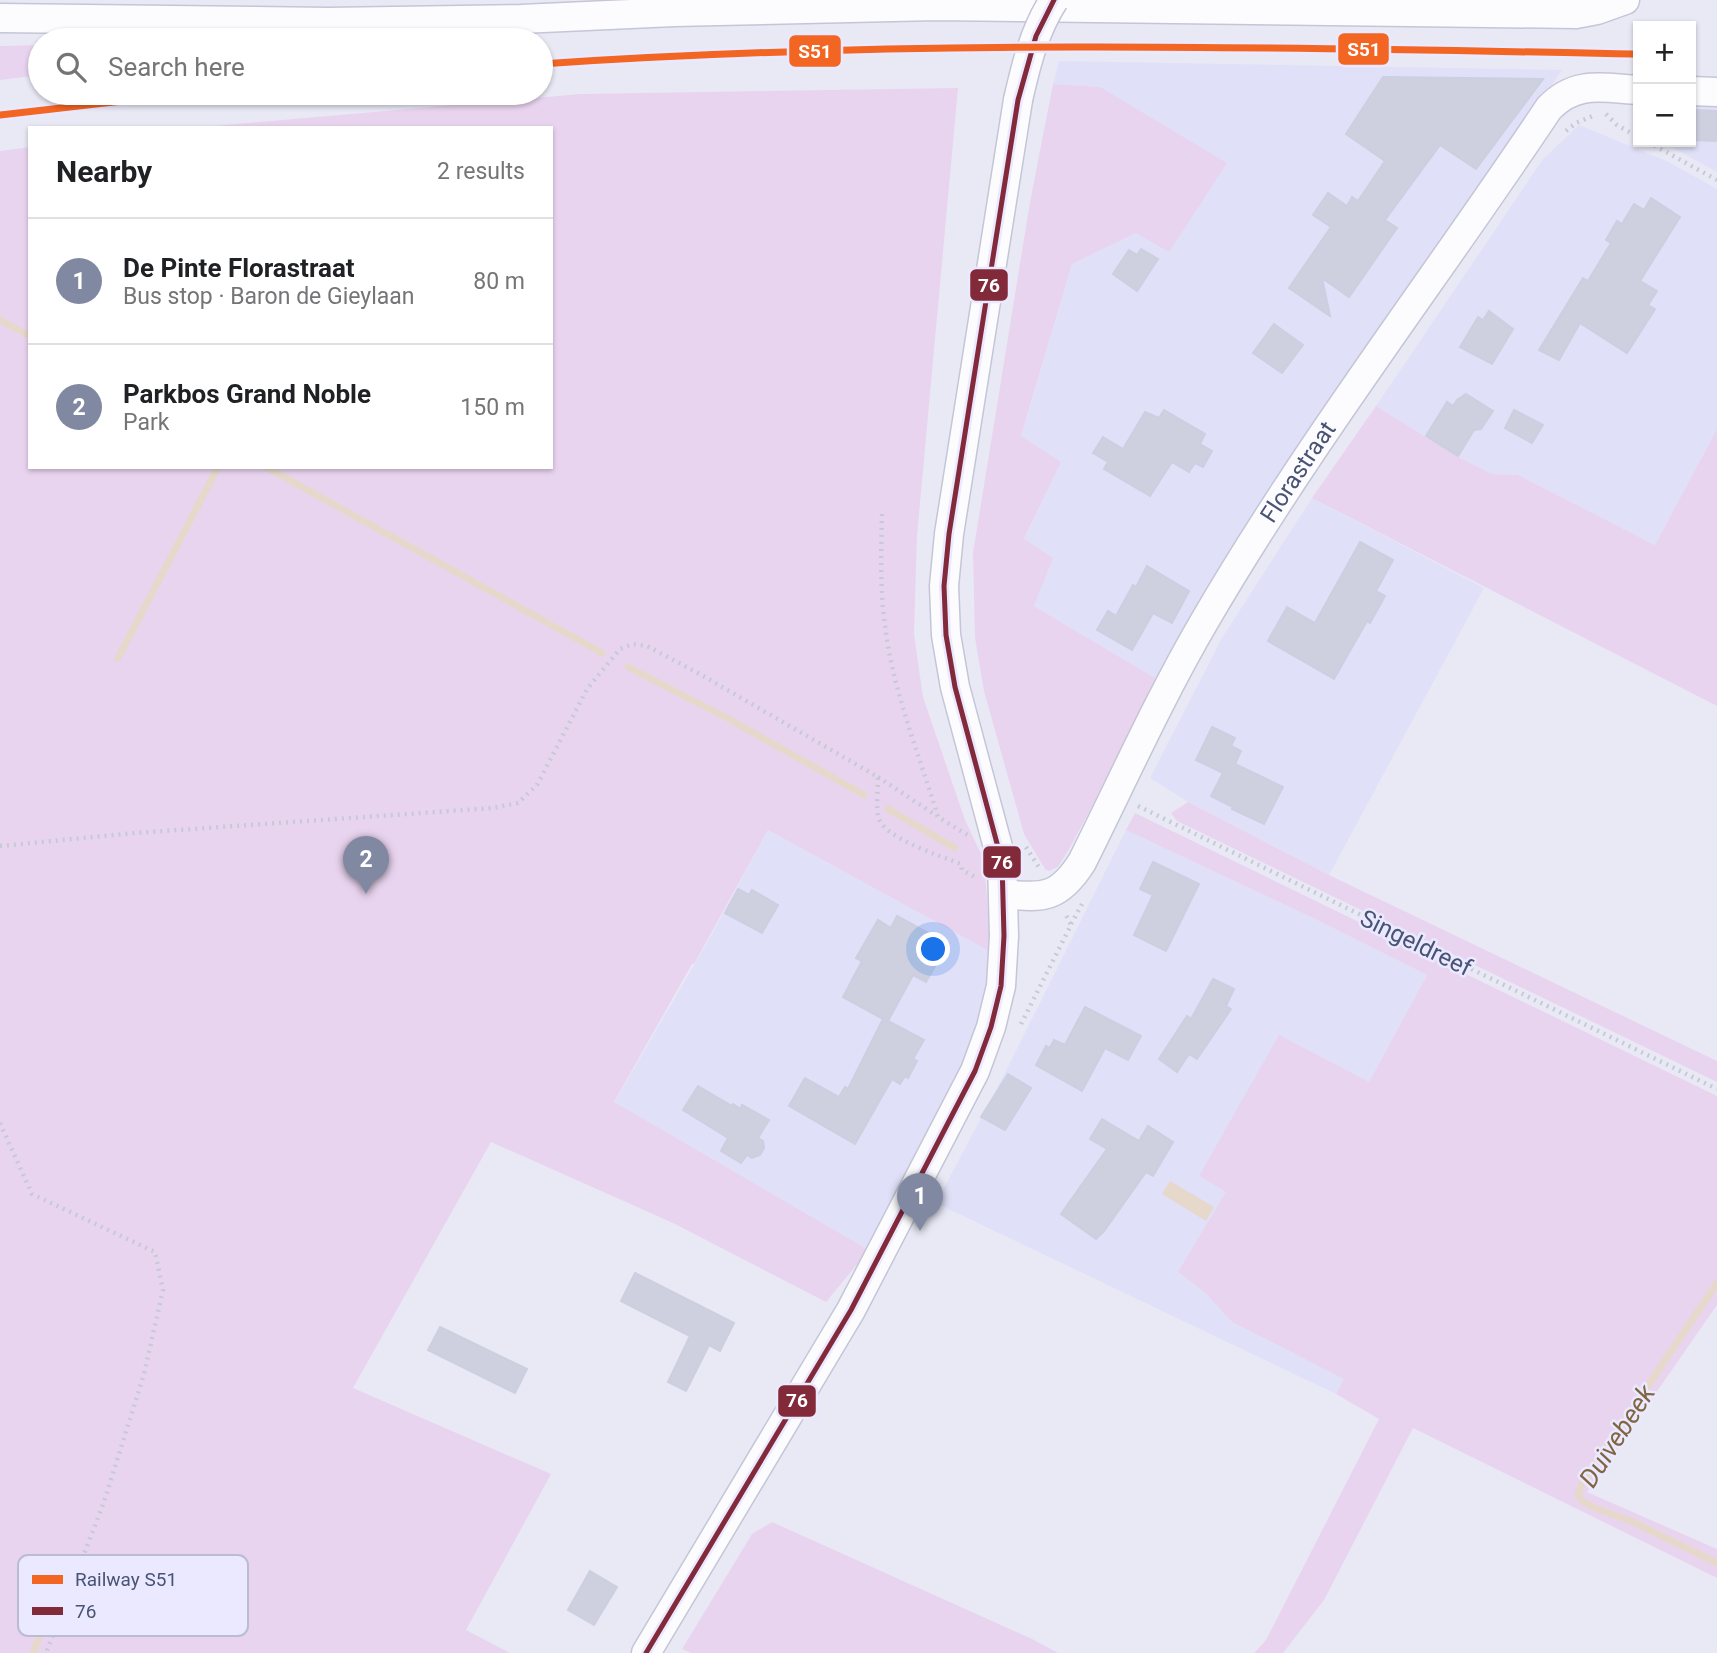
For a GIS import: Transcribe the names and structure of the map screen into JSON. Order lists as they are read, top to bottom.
{
  "streets": {
    "street": ["Florastraat"],
    "path": ["Singeldreef"]
  },
  "crossings": [
    ["Florastraat", "Singeldreef"]
  ],
  "water": ["Duivebeek"],
  "lines": ["transit line 76", "rail line S51"],
  "legend": ["Railway S51", "76"],
  "page": {
    "map_buttons": ["+", "−"],
    "search": "Search here",
    "heading": ["Nearby", "2 results"],
    "list": [
      {
        "mark": "1",
        "name": "De Pinte Florastraat",
        "note": "Bus stop · Baron de Gieylaan",
        "value": "80 m"
      },
      {
        "mark": "2",
        "name": "Parkbos Grand Noble",
        "note": "Park",
        "value": "150 m"
      }
    ],
    "pins": ["2", "1"]
  }
}
